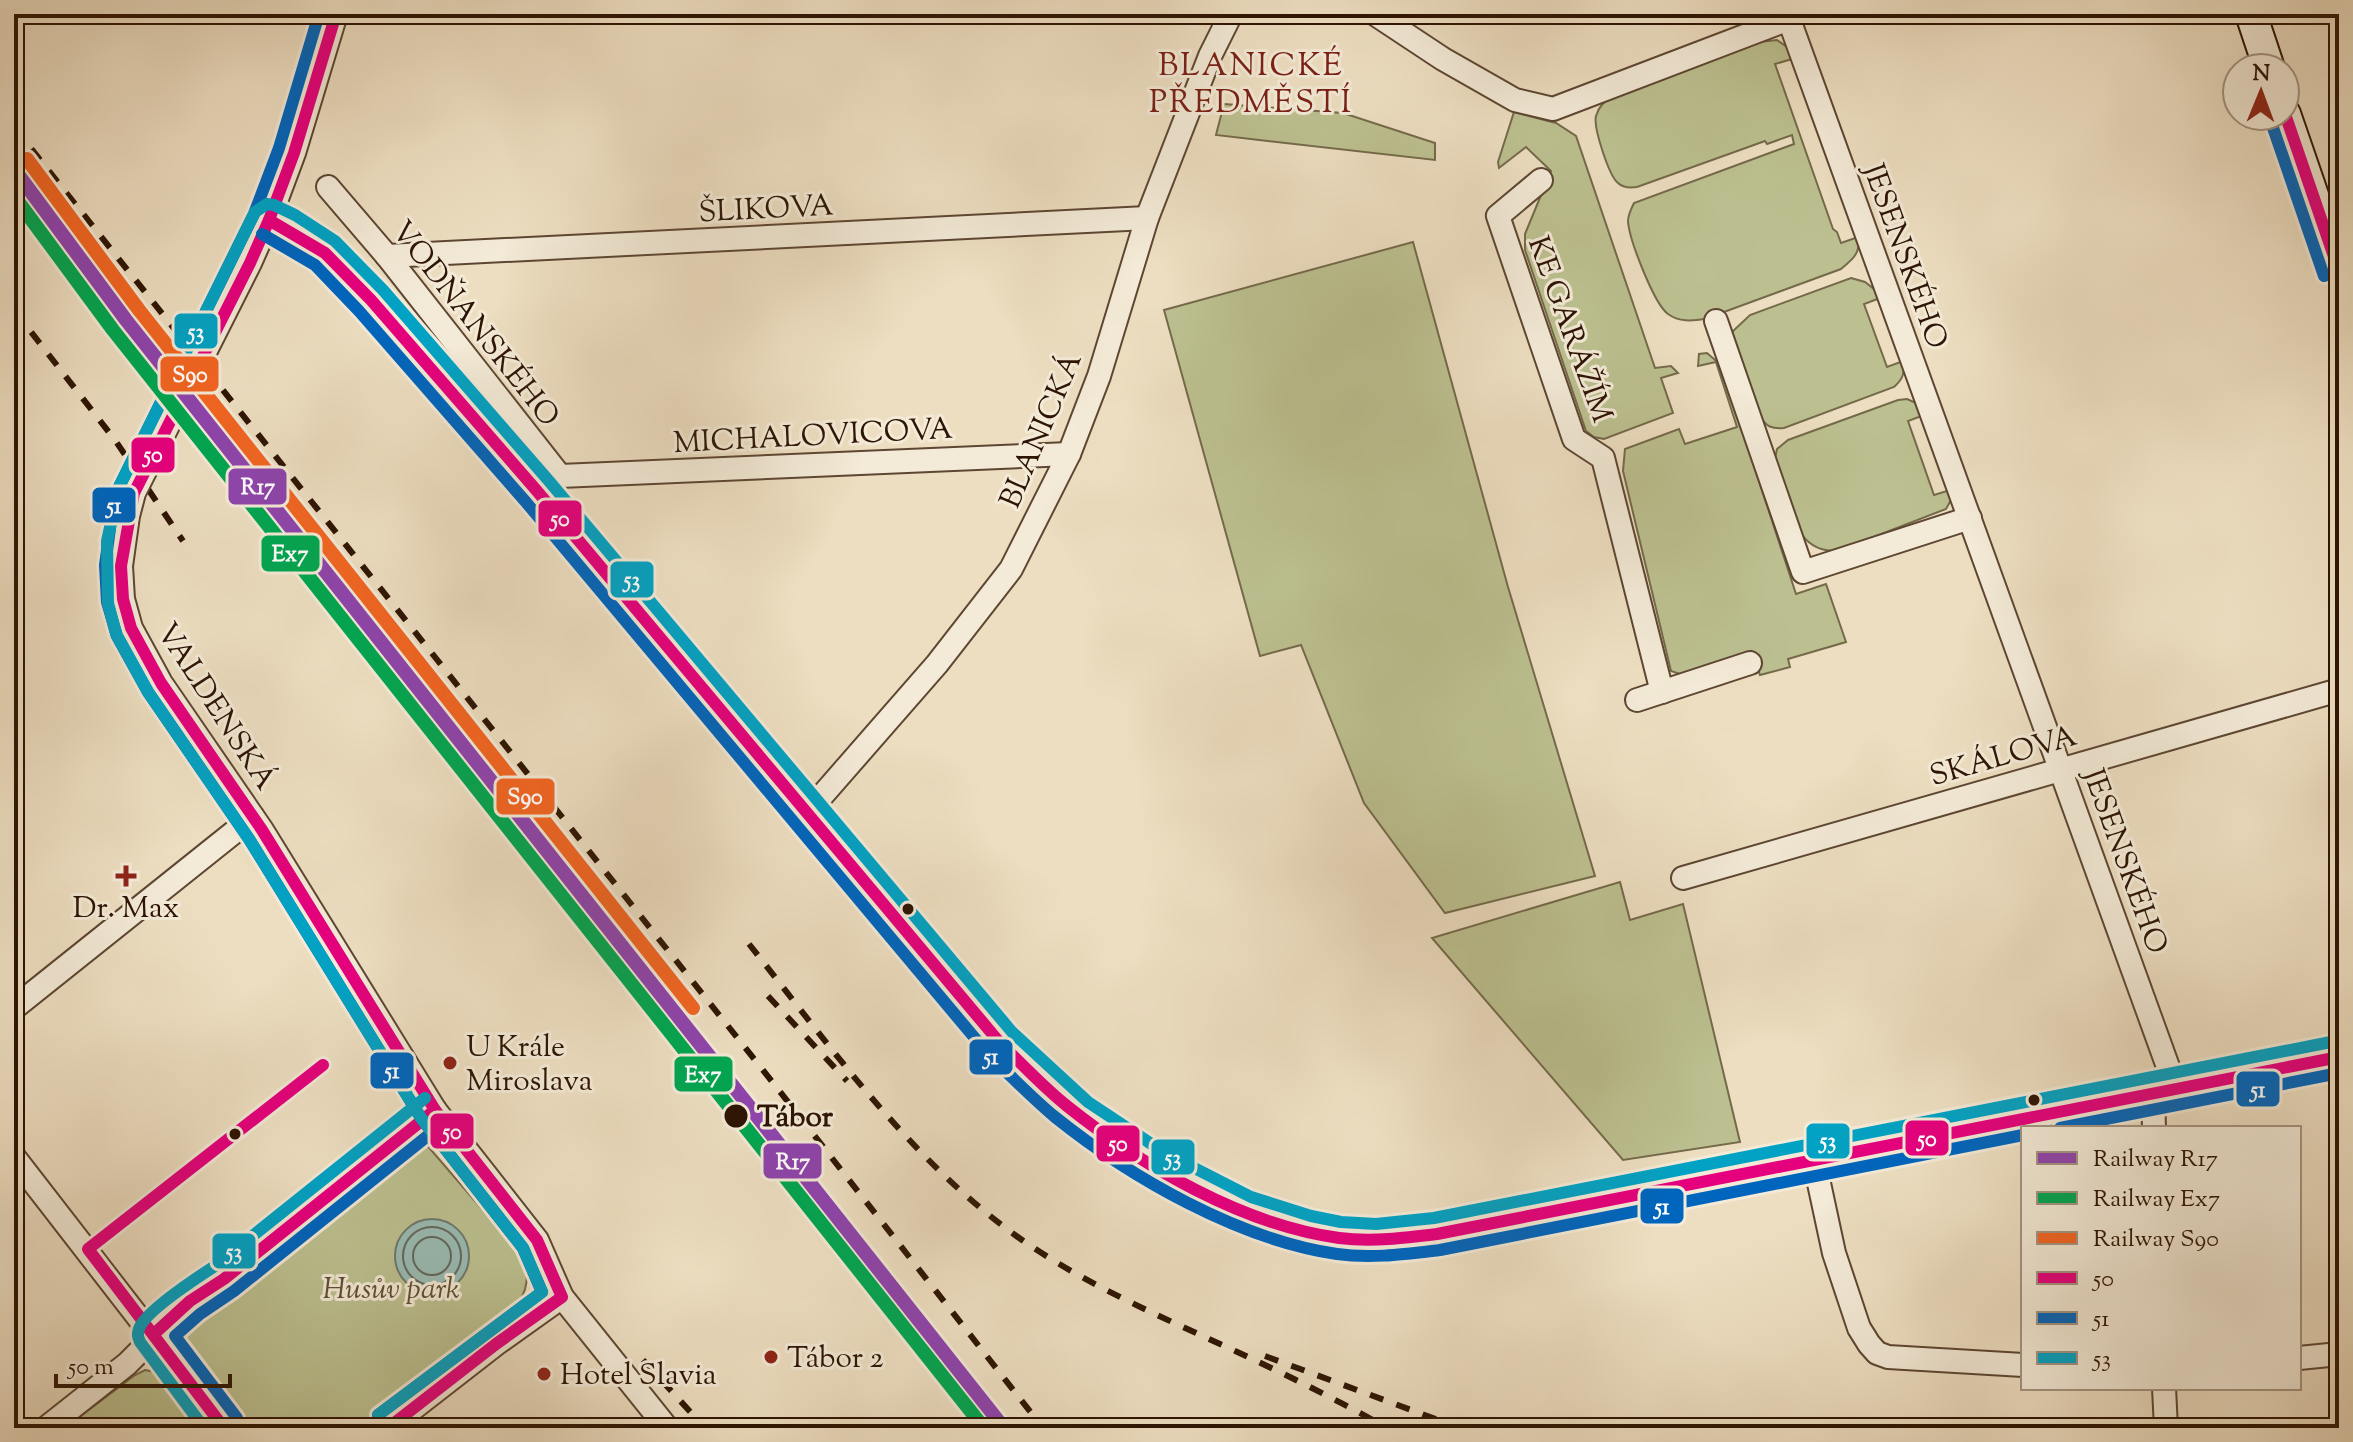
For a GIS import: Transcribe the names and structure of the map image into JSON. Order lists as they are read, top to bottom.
{
  "streets": {
    "street": [
      "ŠLIKOVA",
      "JESENSKÉHO",
      "VODŇANSKÉHO",
      "KE GARÁŽÍM",
      "BLANICKÁ",
      "MICHALOVICOVA",
      "VALDENSKÁ",
      "SKÁLOVA"
    ]
  },
  "crossings": [
    ["ŠLIKOVA", "VODŇANSKÉHO"],
    ["ŠLIKOVA", "BLANICKÁ"],
    ["JESENSKÉHO", "VODŇANSKÉHO"],
    ["JESENSKÉHO", "SKÁLOVA"],
    ["VODŇANSKÉHO", "BLANICKÁ"],
    ["VODŇANSKÉHO", "MICHALOVICOVA"],
    ["VODŇANSKÉHO", "VALDENSKÁ"],
    ["BLANICKÁ", "MICHALOVICOVA"]
  ],
  "districts": ["BLANICKÉ PŘEDMĚSTÍ"],
  "parks": ["Husův park"],
  "places": {
    "health": ["Dr. Max"],
    "other": [
      "U Krále Miroslava",
      "Tábor",
      "Tábor 2",
      "Hotel Slavia"
    ]
  },
  "lines": [
    "transit line 50",
    "transit line 51",
    "rail line S90",
    "rail line R17",
    "rail line Ex7",
    "transit line 53"
  ],
  "legend": [
    "Railway R17",
    "Railway Ex7",
    "Railway S90",
    "50",
    "51",
    "53"
  ],
  "scale_bar": "50 m",
  "north": "top"
}
